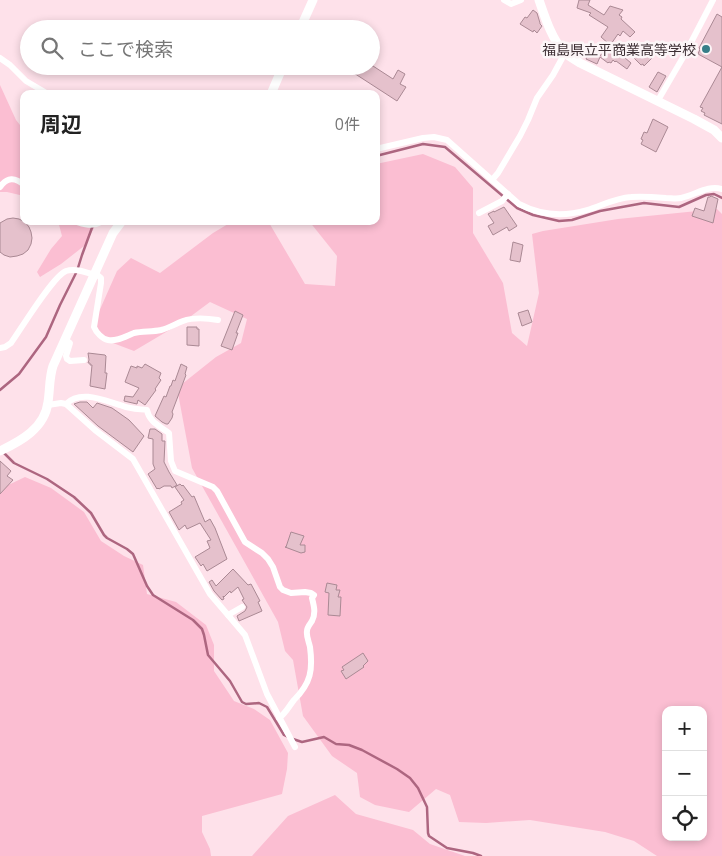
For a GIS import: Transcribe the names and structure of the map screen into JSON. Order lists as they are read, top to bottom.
{
  "places": ["福島県立平商業高等学校"],
  "page": {
    "search": "ここで検索",
    "heading": ["周辺", "0件"],
    "map_buttons": ["+", "−"]
  }
}
